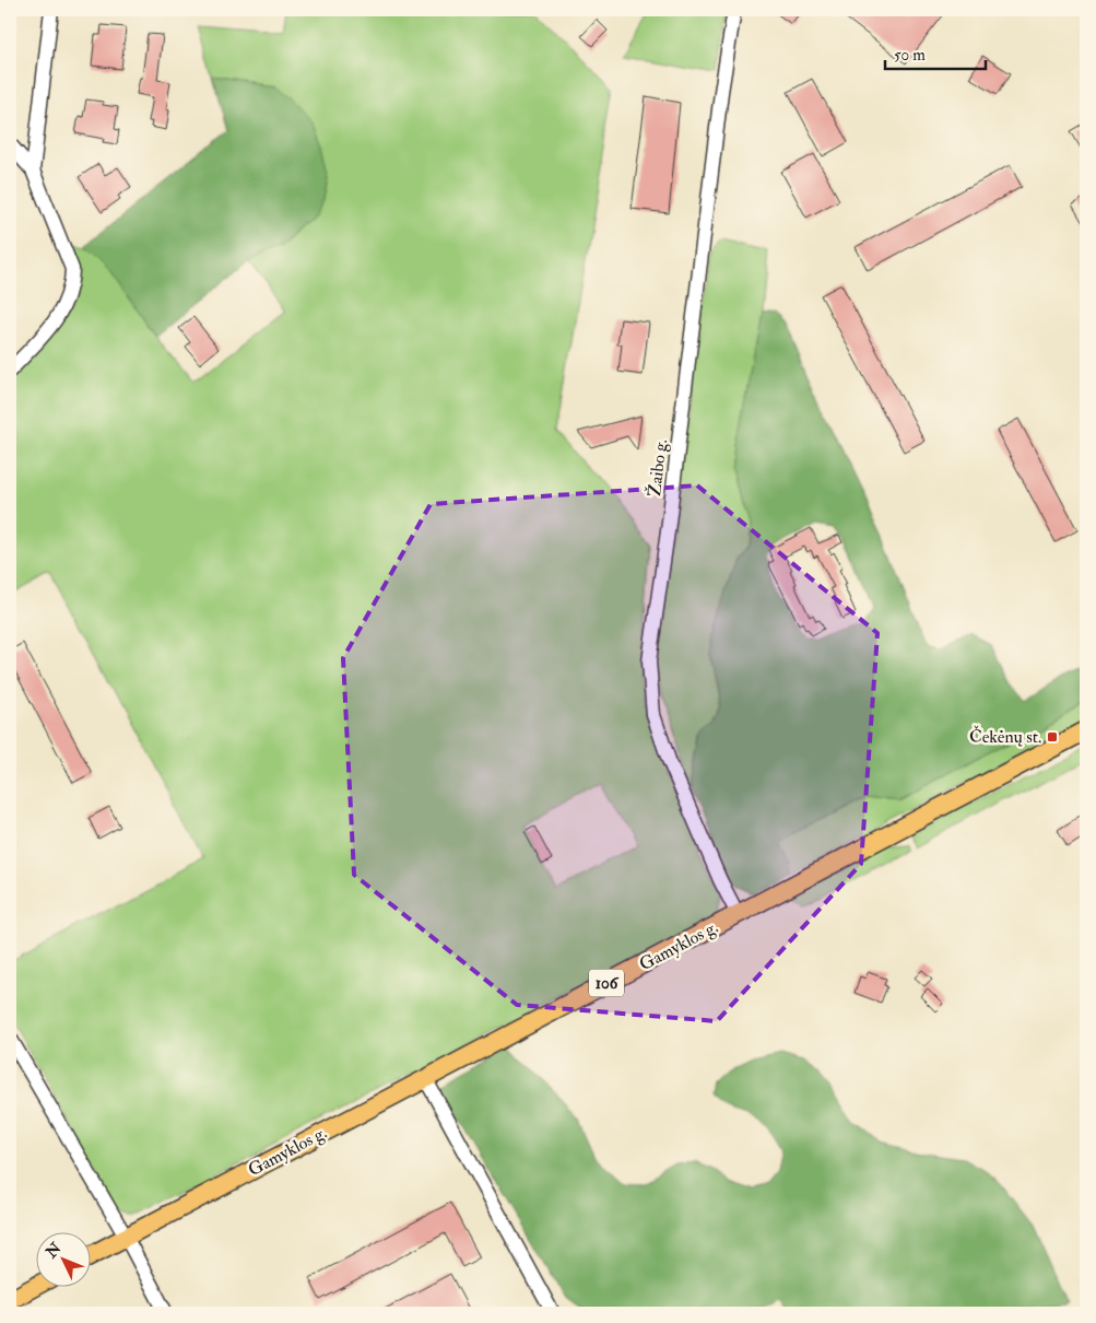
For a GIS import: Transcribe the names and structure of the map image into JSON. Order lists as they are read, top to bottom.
{
  "streets": {
    "main road": ["Gamyklos g.", "106"],
    "street": ["Žaibo g."]
  },
  "crossings": [
    ["Žaibo g.", "Gamyklos g."],
    ["Gamyklos g.", "106"]
  ],
  "places": {
    "transit": ["Čekėnų st."]
  },
  "scale_bar": "50 m",
  "north": "top left"
}
